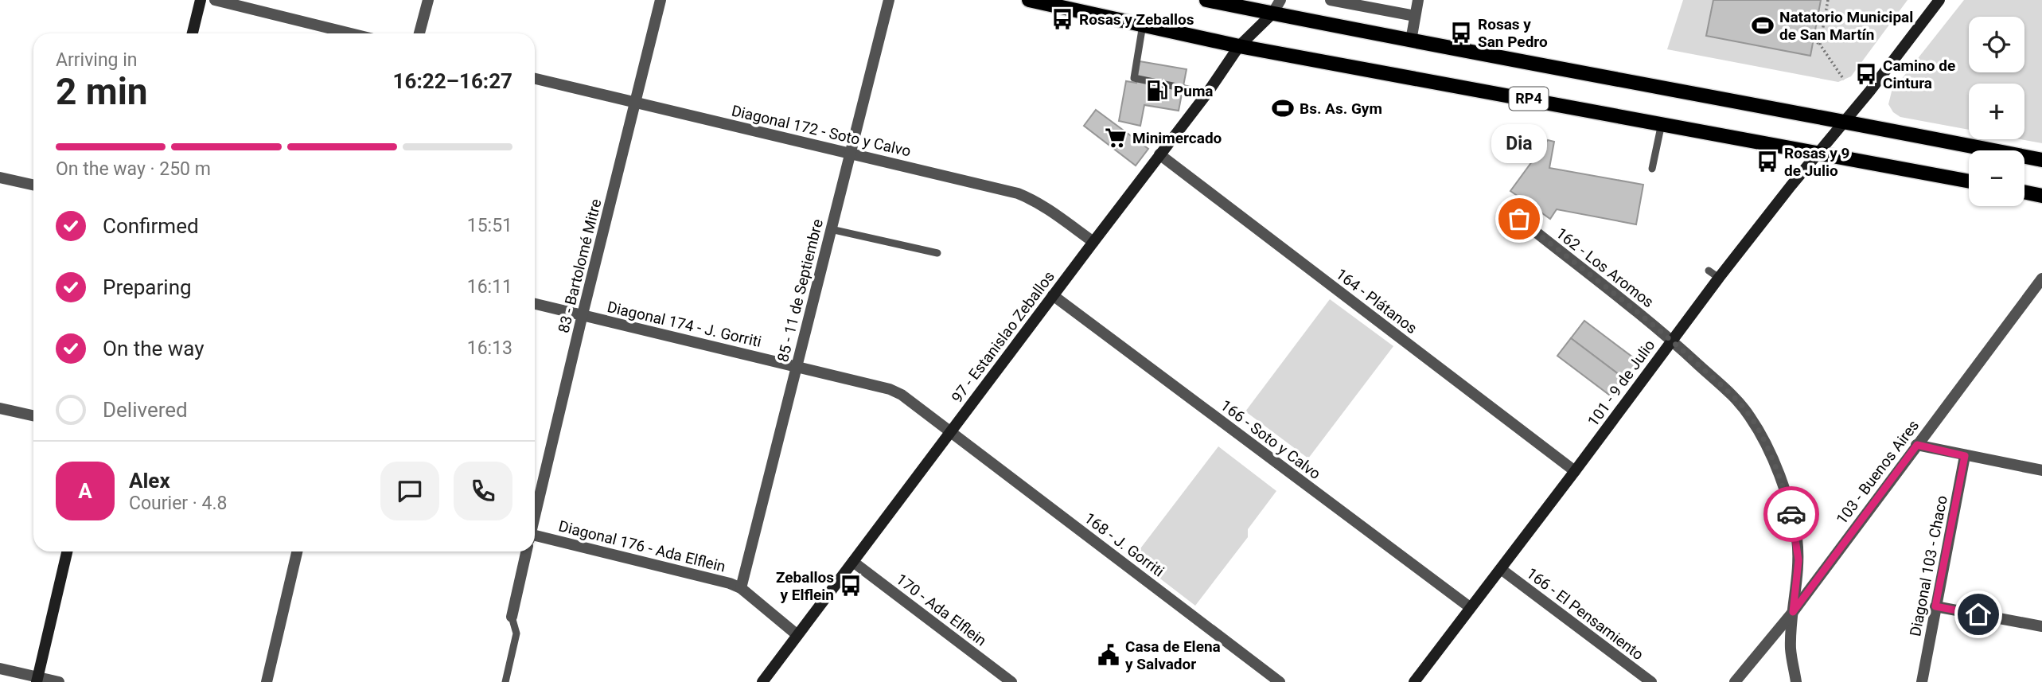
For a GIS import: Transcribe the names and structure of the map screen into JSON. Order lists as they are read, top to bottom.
{
  "streets": {
    "main road": ["RP4"],
    "street": [
      "Diagonal 172 - Soto y Calvo",
      "83 - Bartolomé Mitre",
      "162 - Los Aromos",
      "85 - 11 de Septiembre",
      "164 - Plátanos",
      "Diagonal 174 - J. Gorriti",
      "97 - Estanislao Zeballos",
      "101 - 9 de Julio",
      "166 - Soto y Calvo",
      "103 - Buenos Aires",
      "168 - J. Gorriti",
      "Diagonal 176 - Ada Elflein",
      "Diagonal 103 - Chaco",
      "170 - Ada Elflein",
      "166 - El Pensamiento"
    ]
  },
  "crossings": [
    ["RP4", "97 - Estanislao Zeballos"],
    ["RP4", "101 - 9 de Julio"],
    ["Diagonal 172 - Soto y Calvo", "83 - Bartolomé Mitre"],
    ["Diagonal 172 - Soto y Calvo", "85 - 11 de Septiembre"],
    ["Diagonal 172 - Soto y Calvo", "97 - Estanislao Zeballos"],
    ["83 - Bartolomé Mitre", "Diagonal 174 - J. Gorriti"],
    ["162 - Los Aromos", "101 - 9 de Julio"],
    ["162 - Los Aromos", "103 - Buenos Aires"],
    ["85 - 11 de Septiembre", "Diagonal 174 - J. Gorriti"],
    ["85 - 11 de Septiembre", "Diagonal 176 - Ada Elflein"],
    ["164 - Plátanos", "97 - Estanislao Zeballos"],
    ["164 - Plátanos", "101 - 9 de Julio"],
    ["Diagonal 174 - J. Gorriti", "97 - Estanislao Zeballos"],
    ["Diagonal 174 - J. Gorriti", "168 - J. Gorriti"],
    ["97 - Estanislao Zeballos", "166 - Soto y Calvo"],
    ["97 - Estanislao Zeballos", "168 - J. Gorriti"],
    ["97 - Estanislao Zeballos", "Diagonal 176 - Ada Elflein"],
    ["97 - Estanislao Zeballos", "170 - Ada Elflein"],
    ["101 - 9 de Julio", "166 - Soto y Calvo"],
    ["101 - 9 de Julio", "166 - El Pensamiento"]
  ],
  "places": {
    "bus stop": [
      "Rosas y Zeballos",
      "Rosas y San Pedro",
      "Camino de Cintura",
      "Rosas y 9 de Julio",
      "Zeballos y Elflein"
    ],
    "sports": ["Natatorio Municipal de San Martín", "Bs. As. Gym"],
    "fuel station": ["Puma"],
    "supermarket": ["Minimercado"],
    "other": ["Dia"],
    "public building": ["Casa de Elena y Salvador"]
  },
  "page": {
    "map_buttons": ["+", "−"],
    "heading": ["2 min", "Arriving in", "16:22–16:27"],
    "panel": ["Alex", "Courier · 4.8"],
    "bubble": "Dia",
    "bar": "On the way · 250 m",
    "list": [
      ["Confirmed", "15:51"],
      ["Preparing", "16:11"],
      ["On the way", "16:13"],
      "Delivered"
    ],
    "round": "A"
  }
}
